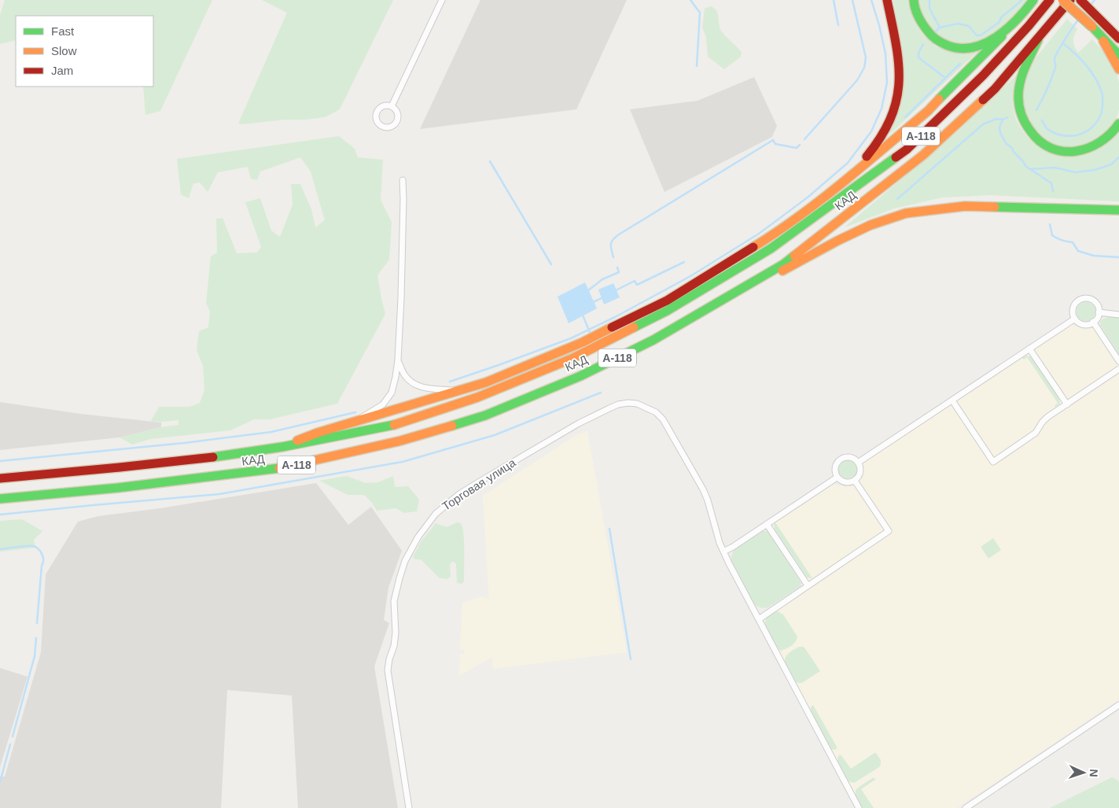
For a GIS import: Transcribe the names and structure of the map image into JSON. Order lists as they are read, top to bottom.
{
  "streets": {
    "main road": ["А-118", "КАД"],
    "street": ["Торговая улица"]
  },
  "legend": ["Fast", "Slow", "Jam"],
  "north": "right"
}
